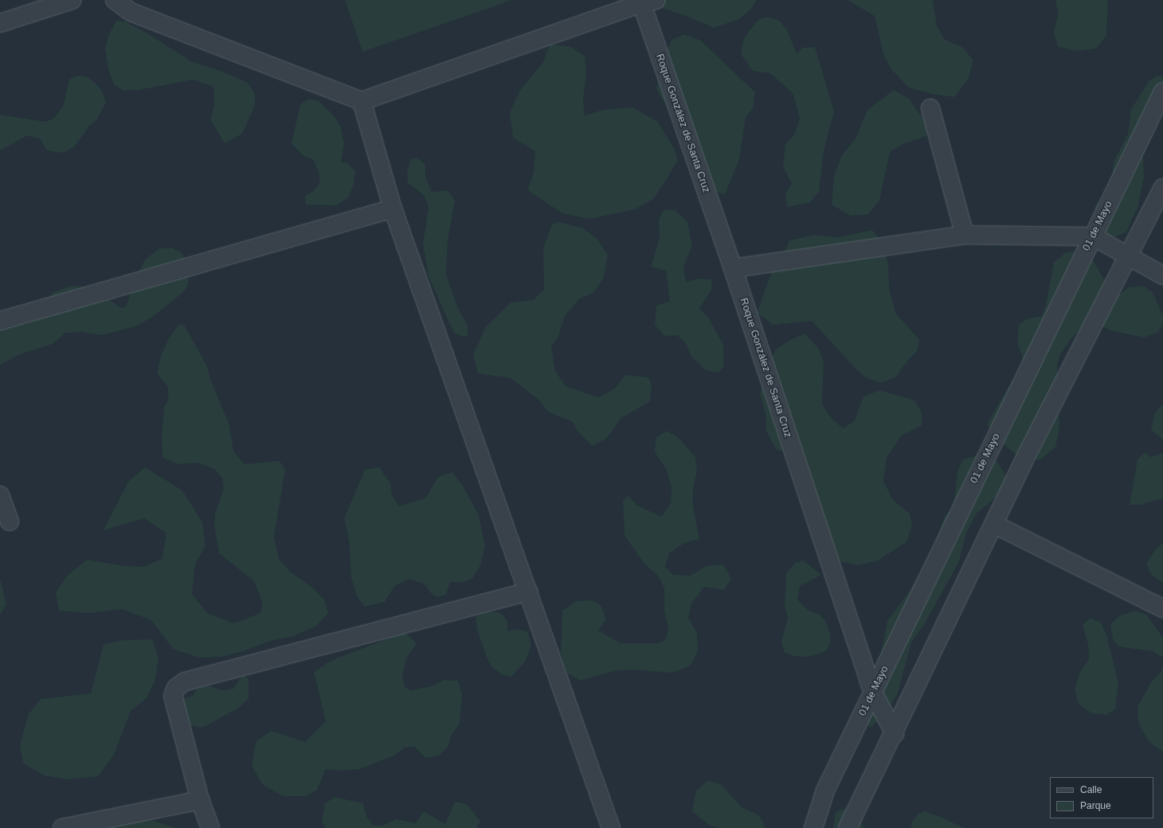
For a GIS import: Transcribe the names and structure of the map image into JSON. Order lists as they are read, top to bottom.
{
  "streets": {
    "street": ["Roque González de Santa Cruz", "01 de Mayo"]
  },
  "crossings": [
    ["Roque González de Santa Cruz", "01 de Mayo"]
  ],
  "legend": ["Calle", "Parque"]
}
